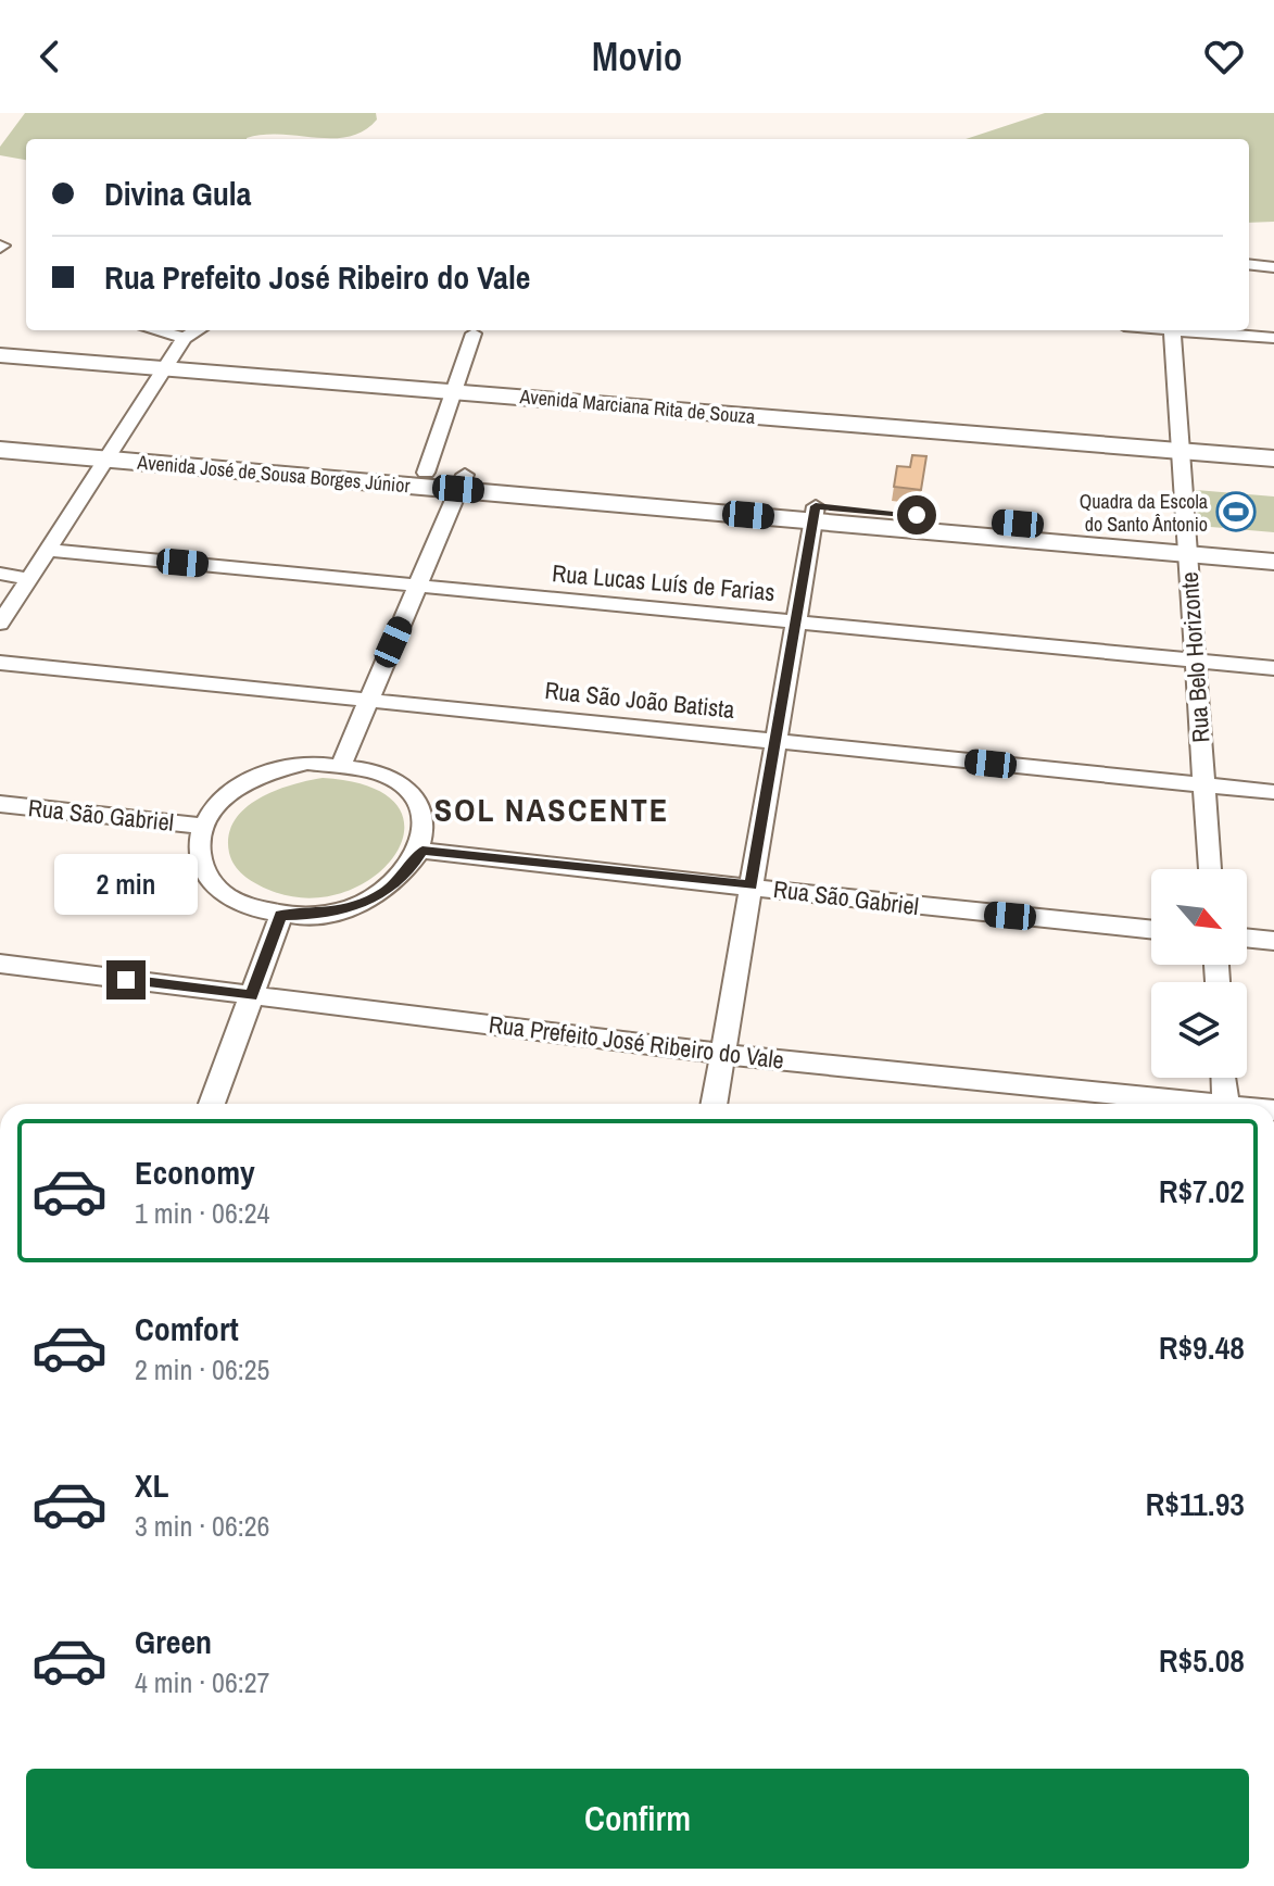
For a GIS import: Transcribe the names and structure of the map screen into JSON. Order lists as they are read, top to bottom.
{
  "streets": {
    "street": [
      "Avenida Marciana Rita de Souza",
      "Avenida José de Sousa Borges Júnior",
      "Rua Lucas Luís de Farias",
      "Rua Belo Horizonte",
      "Rua São João Batista",
      "Rua São Gabriel",
      "Rua Prefeito José Ribeiro do Vale"
    ]
  },
  "crossings": [
    ["Avenida Marciana Rita de Souza", "Rua Belo Horizonte"],
    ["Avenida José de Sousa Borges Júnior", "Rua Belo Horizonte"],
    ["Rua Lucas Luís de Farias", "Rua Belo Horizonte"],
    ["Rua Belo Horizonte", "Rua São João Batista"]
  ],
  "districts": ["SOL NASCENTE"],
  "places": {
    "sports": ["Quadra da Escola do Santo Ântonio"]
  },
  "north": "bottom right",
  "page": {
    "header": "Movio",
    "banner": ["Divina Gula", "Rua Prefeito José Ribeiro do Vale"],
    "bubble": "2 min",
    "list": [
      {
        "name": "Economy",
        "note": "1 min · 06:24",
        "value": "R$7.02"
      },
      {
        "name": "Comfort",
        "note": "2 min · 06:25",
        "value": "R$9.48"
      },
      {
        "name": "XL",
        "note": "3 min · 06:26",
        "value": "R$11.93"
      },
      {
        "name": "Green",
        "note": "4 min · 06:27",
        "value": "R$5.08"
      }
    ],
    "buttons": "Confirm"
  }
}
